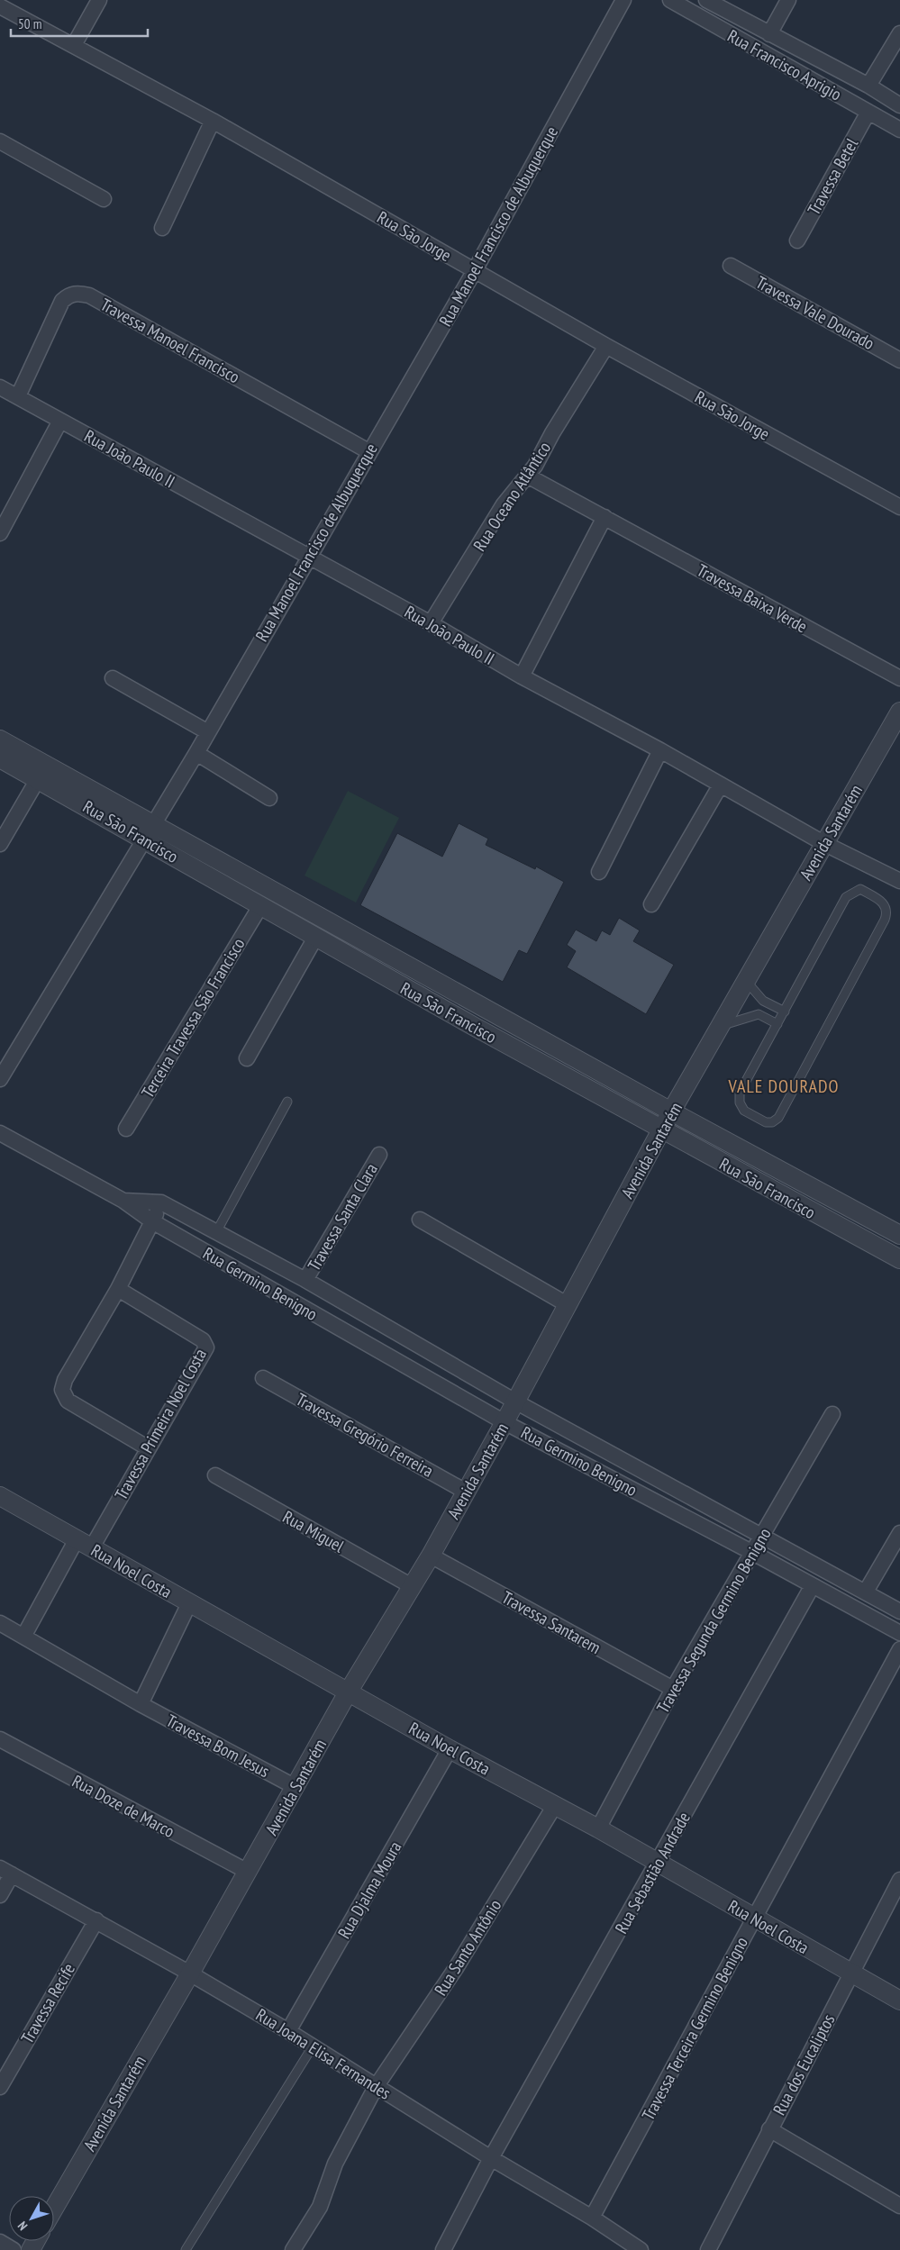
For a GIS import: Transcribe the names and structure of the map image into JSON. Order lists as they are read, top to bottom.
{
  "streets": {
    "street": [
      "Rua Francisco Aprigio",
      "Travessa Betel",
      "Rua Manoel Francisco de Albuquerque",
      "Rua São Jorge",
      "Travessa Vale Dourado",
      "Travessa Manoel Francisco",
      "Rua João Paulo II",
      "Rua Oceano Atlântico",
      "Travessa Baixa Verde",
      "Rua São Francisco",
      "Avenida Santarém",
      "Terceira Travessa São Francisco",
      "Travessa Santa Clara",
      "Rua Germino Benigno",
      "Travessa Primeira Noel Costa",
      "Travessa Gregório Ferreira",
      "Rua Miguel",
      "Rua Noel Costa",
      "Travessa Segunda Germino Benigno",
      "Travessa Santarem",
      "Travessa Bom Jesus",
      "Rua Doze de Marco",
      "Rua Sebastião Andrade",
      "Rua Djalma Moura",
      "Rua Santo Antônio",
      "Travessa Recife",
      "Travessa Terceira Germino Benigno",
      "Rua Joana Elisa Fernandes",
      "Rua dos Eucaliptos"
    ]
  },
  "crossings": [
    ["Rua Francisco Aprigio", "Travessa Betel"],
    ["Rua Manoel Francisco de Albuquerque", "Rua São Jorge"],
    ["Rua Manoel Francisco de Albuquerque", "Travessa Manoel Francisco"],
    ["Rua Manoel Francisco de Albuquerque", "Rua João Paulo II"],
    ["Rua Manoel Francisco de Albuquerque", "Rua São Francisco"],
    ["Rua São Jorge", "Rua Oceano Atlântico"],
    ["Travessa Manoel Francisco", "Rua João Paulo II"],
    ["Rua João Paulo II", "Rua Oceano Atlântico"],
    ["Rua João Paulo II", "Avenida Santarém"],
    ["Rua Oceano Atlântico", "Travessa Baixa Verde"],
    ["Rua São Francisco", "Avenida Santarém"],
    ["Rua São Francisco", "Terceira Travessa São Francisco"],
    ["Avenida Santarém", "Rua Germino Benigno"],
    ["Avenida Santarém", "Travessa Gregório Ferreira"],
    ["Avenida Santarém", "Rua Miguel"],
    ["Avenida Santarém", "Rua Noel Costa"],
    ["Avenida Santarém", "Travessa Santarem"],
    ["Avenida Santarém", "Travessa Bom Jesus"],
    ["Avenida Santarém", "Rua Doze de Marco"],
    ["Avenida Santarém", "Rua Joana Elisa Fernandes"],
    ["Travessa Santa Clara", "Rua Germino Benigno"],
    ["Rua Germino Benigno", "Travessa Segunda Germino Benigno"],
    ["Rua Germino Benigno", "Rua Sebastião Andrade"],
    ["Travessa Primeira Noel Costa", "Rua Noel Costa"],
    ["Rua Noel Costa", "Travessa Segunda Germino Benigno"],
    ["Rua Noel Costa", "Rua Sebastião Andrade"],
    ["Rua Noel Costa", "Rua Djalma Moura"],
    ["Rua Noel Costa", "Rua Santo Antônio"],
    ["Rua Noel Costa", "Travessa Terceira Germino Benigno"],
    ["Rua Noel Costa", "Rua dos Eucaliptos"],
    ["Travessa Segunda Germino Benigno", "Travessa Santarem"],
    ["Rua Sebastião Andrade", "Rua Joana Elisa Fernandes"],
    ["Rua Djalma Moura", "Rua Joana Elisa Fernandes"],
    ["Rua Santo Antônio", "Rua Joana Elisa Fernandes"],
    ["Travessa Recife", "Rua Joana Elisa Fernandes"],
    ["Travessa Terceira Germino Benigno", "Rua Joana Elisa Fernandes"]
  ],
  "districts": ["VALE DOURADO"],
  "scale_bar": "50 m",
  "north": "bottom left"
}
